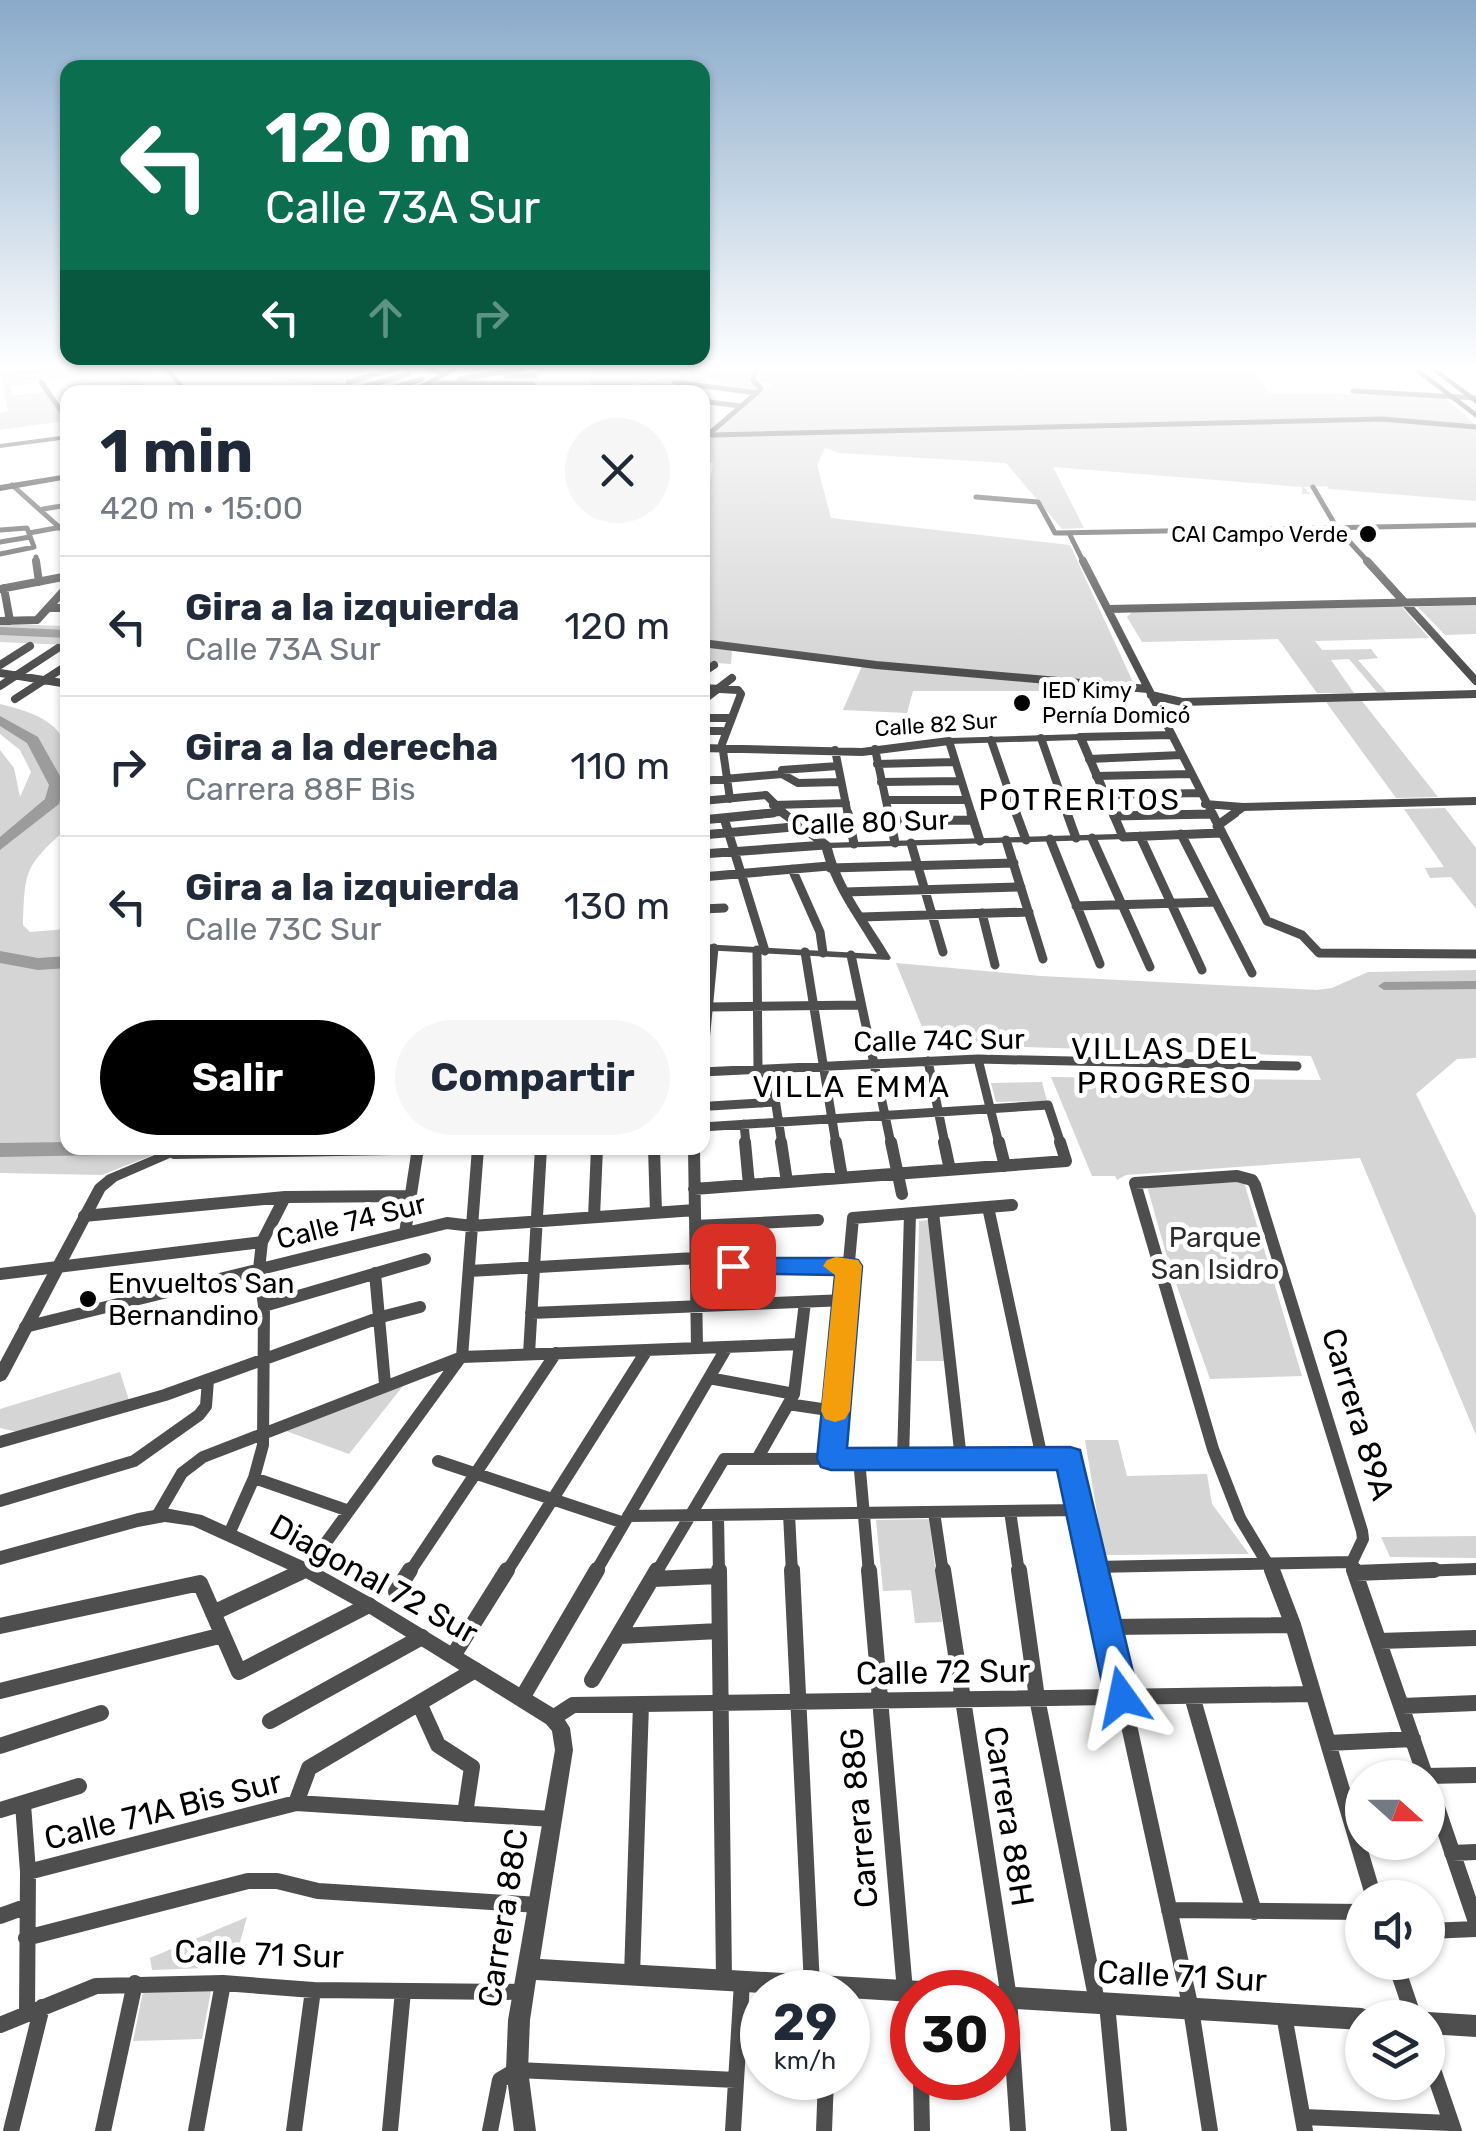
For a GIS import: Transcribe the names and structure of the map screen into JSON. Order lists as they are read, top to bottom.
{
  "streets": {
    "street": [
      "Calle 82 Sur",
      "Calle 80 Sur",
      "Calle 74C Sur",
      "Calle 74 Sur",
      "Carrera 89A",
      "Diagonal 72 Sur",
      "Calle 72 Sur",
      "Calle 71A Bis Sur",
      "Carrera 88H",
      "Carrera 88G",
      "Carrera 88C",
      "Calle 71 Sur"
    ]
  },
  "crossings": [
    ["Diagonal 72 Sur", "Calle 72 Sur"],
    ["Diagonal 72 Sur", "Carrera 88C"],
    ["Calle 72 Sur", "Carrera 88H"],
    ["Calle 72 Sur", "Carrera 88G"],
    ["Calle 72 Sur", "Carrera 88C"],
    ["Calle 71A Bis Sur", "Carrera 88C"],
    ["Carrera 88C", "Calle 71 Sur"]
  ],
  "districts": ["POTRERITOS", "VILLAS DEL PROGRESO", "VILLA EMMA"],
  "parks": ["Parque San Isidro"],
  "places": ["CAI Campo Verde", "IED Kimy Pernía Domicó", "Envueltos San Bernandino"],
  "north": "right",
  "page": {
    "turn": ["120 m", "Calle 73A Sur"],
    "heading": ["1 min", "420 m · 15:00"],
    "list": [
      {
        "name": "Gira a la izquierda",
        "note": "Calle 73A Sur",
        "value": "120 m"
      },
      {
        "name": "Gira a la derecha",
        "note": "Carrera 88F Bis",
        "value": "110 m"
      },
      {
        "name": "Gira a la izquierda",
        "note": "Calle 73C Sur",
        "value": "130 m"
      }
    ],
    "buttons": ["Salir", "Compartir"],
    "speed": "29 km/h",
    "limit": "30"
  }
}
